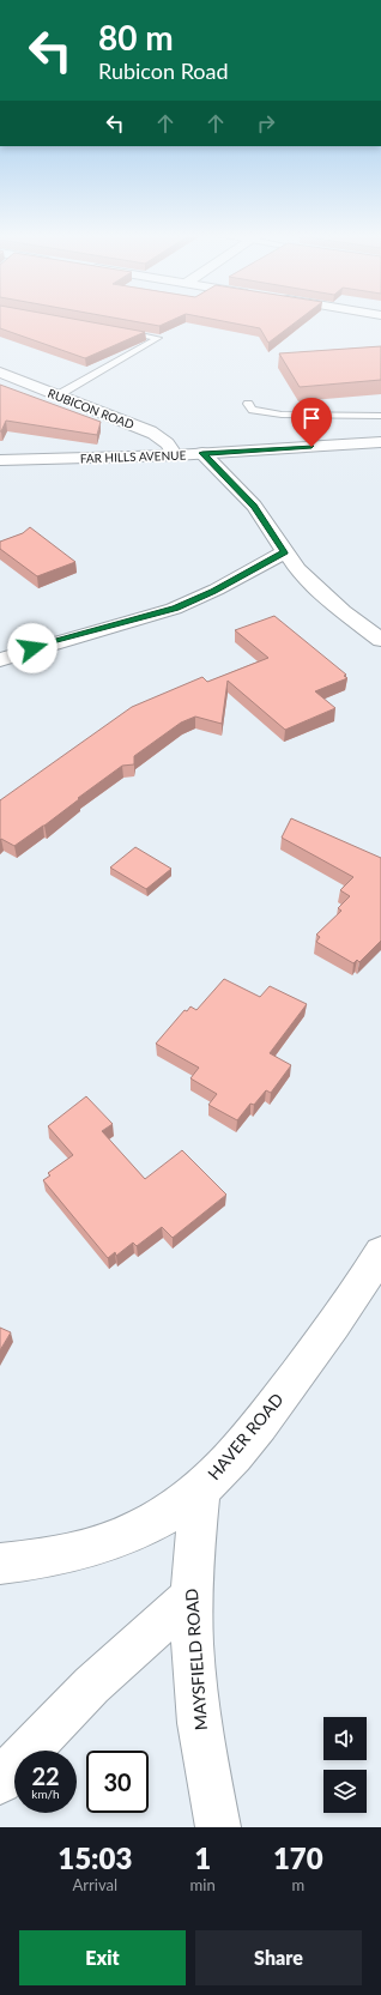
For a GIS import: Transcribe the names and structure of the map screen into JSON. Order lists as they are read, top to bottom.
{
  "streets": {
    "street": [
      "RUBICON ROAD",
      "FAR HILLS AVENUE",
      "HAVER ROAD",
      "MAYSFIELD ROAD"
    ]
  },
  "crossings": [
    ["RUBICON ROAD", "FAR HILLS AVENUE"],
    ["HAVER ROAD", "MAYSFIELD ROAD"]
  ],
  "page": {
    "turn": ["80 m", "Rubicon Road"],
    "speed": "22 km/h",
    "limit": "30",
    "eta": [
      "15:03",
      "Arrival",
      "1",
      "min",
      "170",
      "m"
    ],
    "buttons": ["Exit", "Share"]
  }
}
